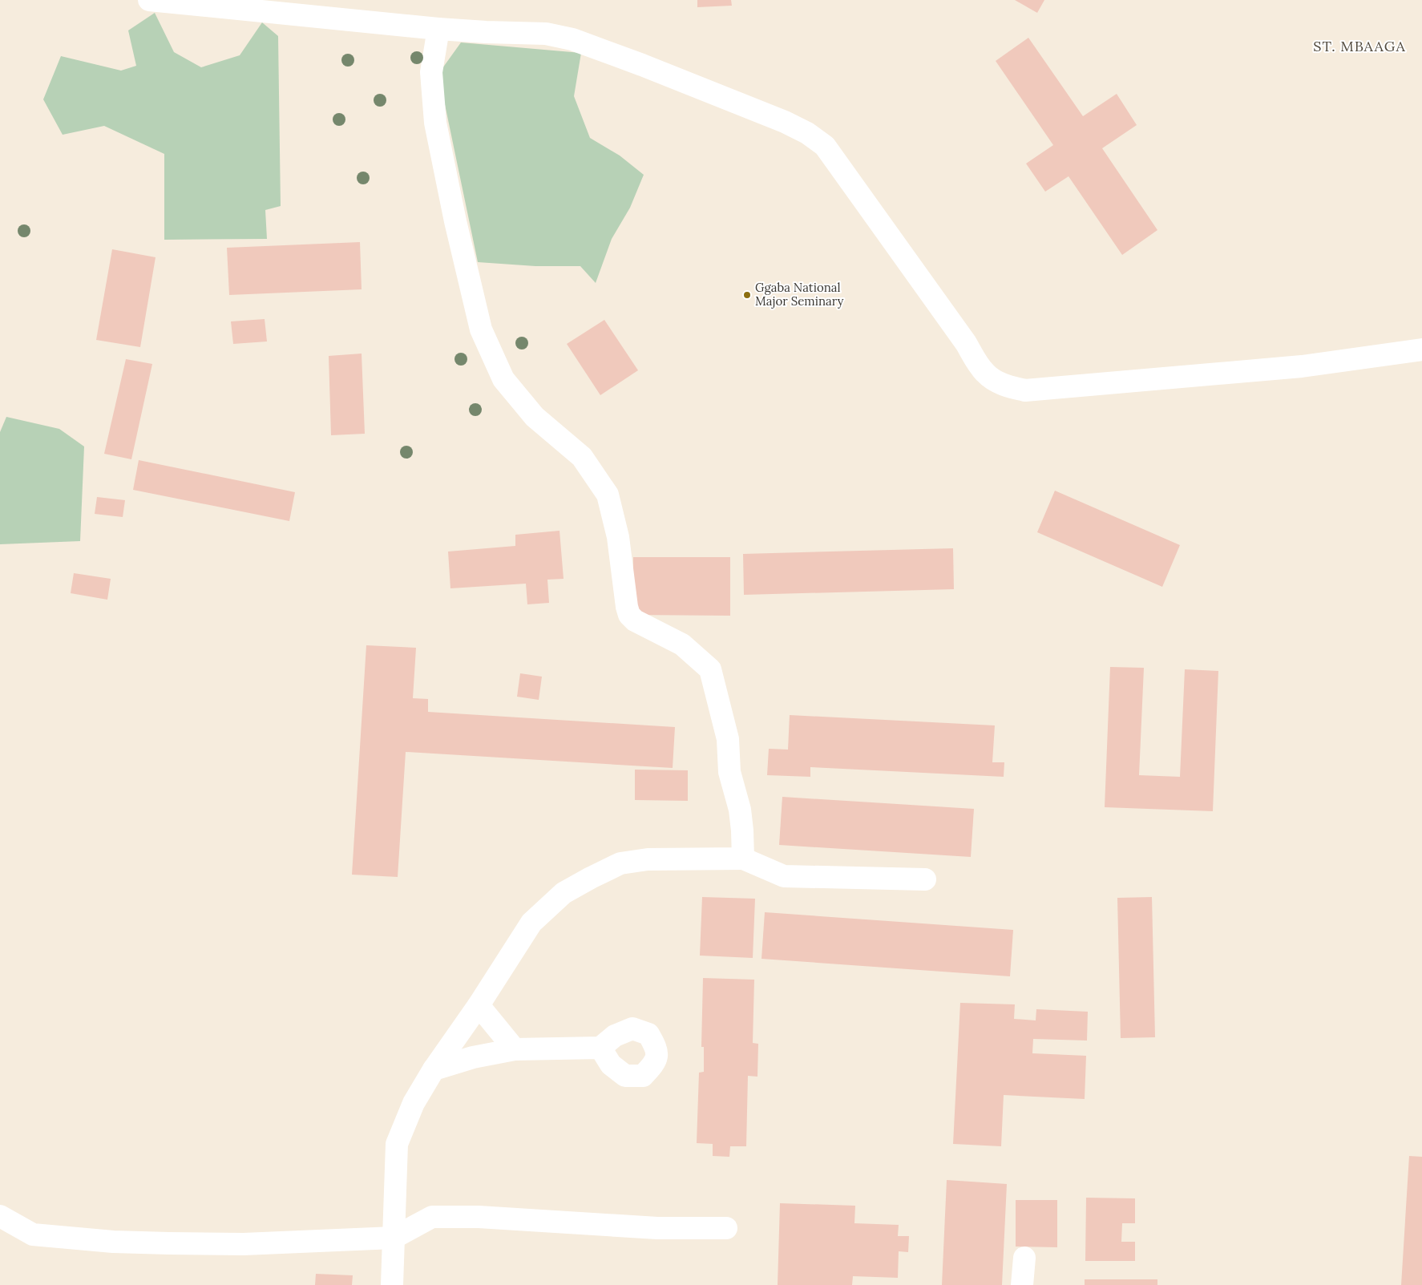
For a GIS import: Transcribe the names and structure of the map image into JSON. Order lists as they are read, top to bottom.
{
  "districts": ["ST. MBAAGA"],
  "places": ["Ggaba National Major Seminary"]
}
